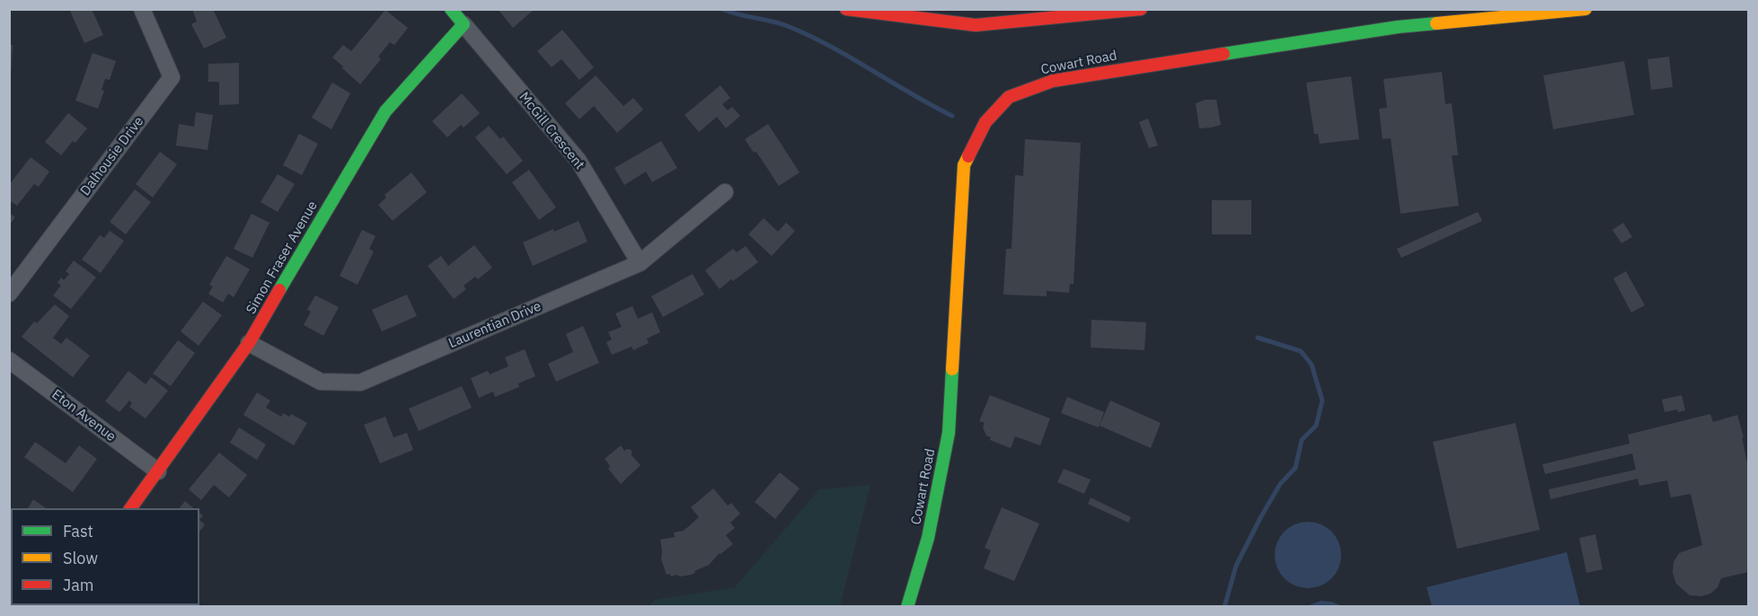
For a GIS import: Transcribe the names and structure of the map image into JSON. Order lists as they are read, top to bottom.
{
  "streets": {
    "main road": ["Cowart Road", "McGill Crescent", "Simon Fraser Avenue"],
    "street": ["Dalhousie Drive", "Laurentian Drive", "Eton Avenue"]
  },
  "crossings": [
    ["McGill Crescent", "Simon Fraser Avenue"],
    ["McGill Crescent", "Laurentian Drive"],
    ["Simon Fraser Avenue", "Laurentian Drive"],
    ["Simon Fraser Avenue", "Eton Avenue"]
  ],
  "legend": ["Fast", "Slow", "Jam"]
}
